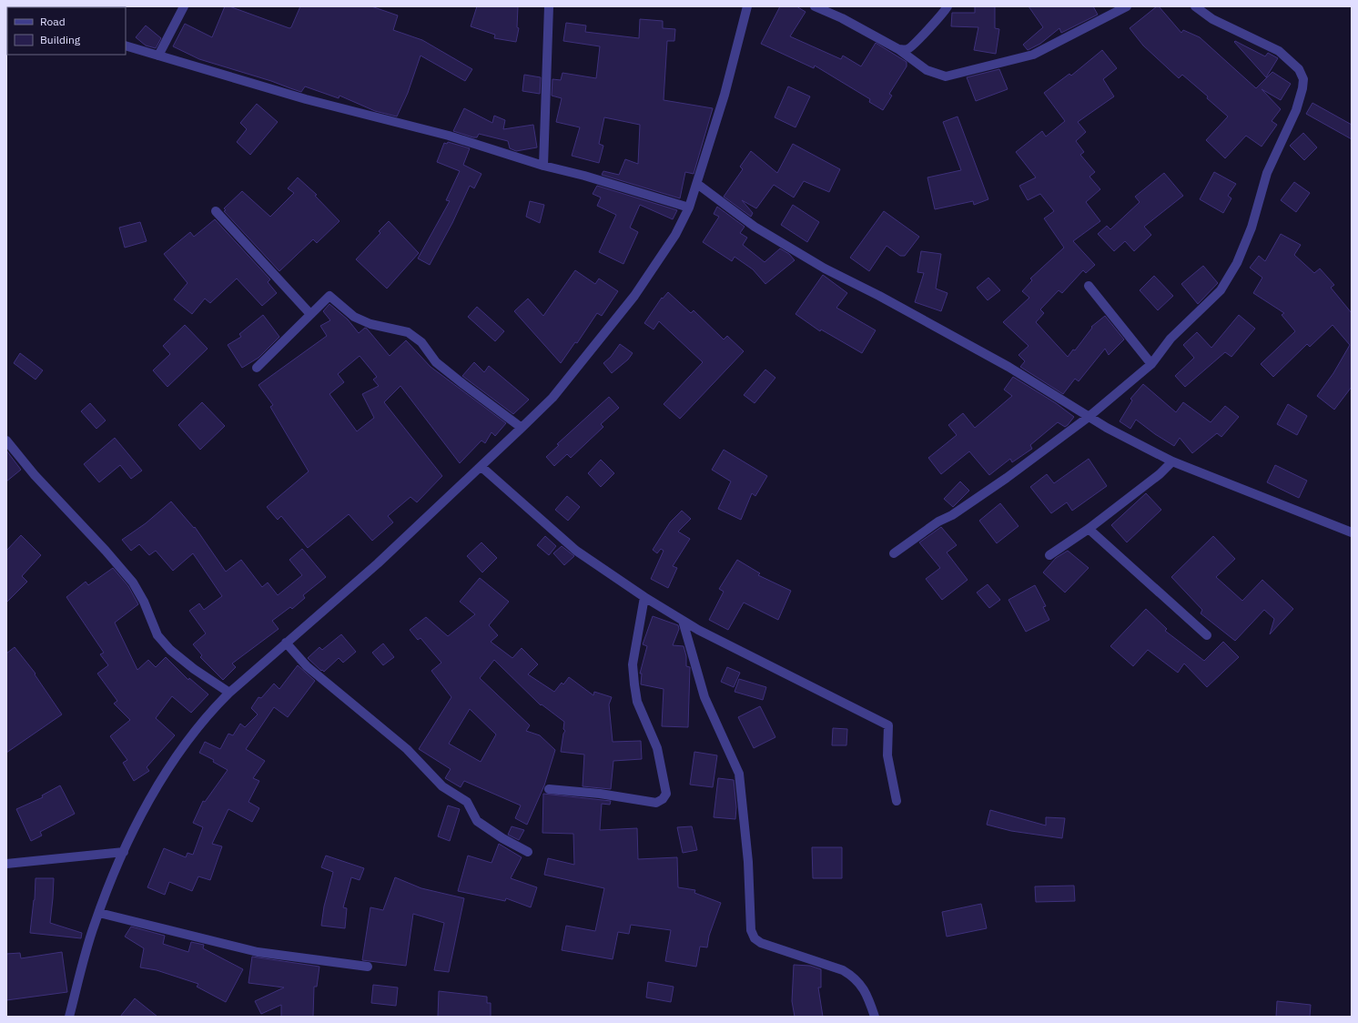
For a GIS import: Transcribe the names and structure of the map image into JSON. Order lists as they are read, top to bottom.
{
  "legend": ["Road", "Building"]
}
